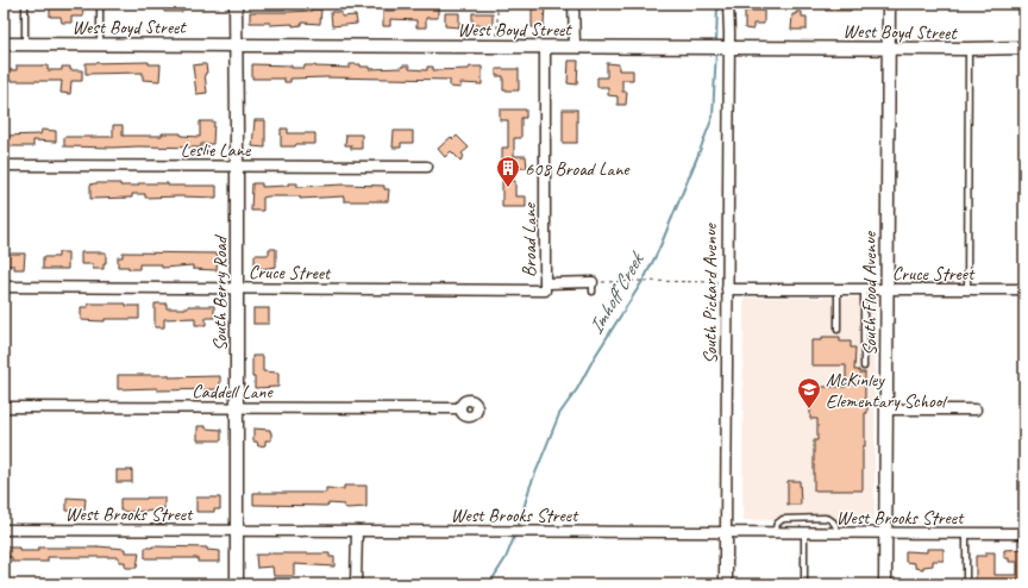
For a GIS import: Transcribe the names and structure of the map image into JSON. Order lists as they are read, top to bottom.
{
  "streets": {
    "street": [
      "West Boyd Street",
      "Leslie Lane",
      "Broad Lane",
      "Cruce Street",
      "South Berry Road",
      "South Pickard Avenue",
      "South Flood Avenue",
      "Caddell Lane",
      "West Brooks Street"
    ]
  },
  "crossings": [
    ["West Boyd Street", "Broad Lane"],
    ["West Boyd Street", "South Berry Road"],
    ["West Boyd Street", "South Pickard Avenue"],
    ["West Boyd Street", "South Flood Avenue"],
    ["Leslie Lane", "South Berry Road"],
    ["Broad Lane", "Cruce Street"],
    ["Cruce Street", "South Berry Road"],
    ["Cruce Street", "South Pickard Avenue"],
    ["Cruce Street", "South Flood Avenue"],
    ["South Berry Road", "Caddell Lane"],
    ["South Berry Road", "West Brooks Street"],
    ["South Pickard Avenue", "West Brooks Street"],
    ["South Flood Avenue", "West Brooks Street"]
  ],
  "water": ["Imhoff Creek"],
  "places": {
    "building": ["608 Broad Lane"],
    "school or university": ["McKinley Elementary School"]
  }
}
